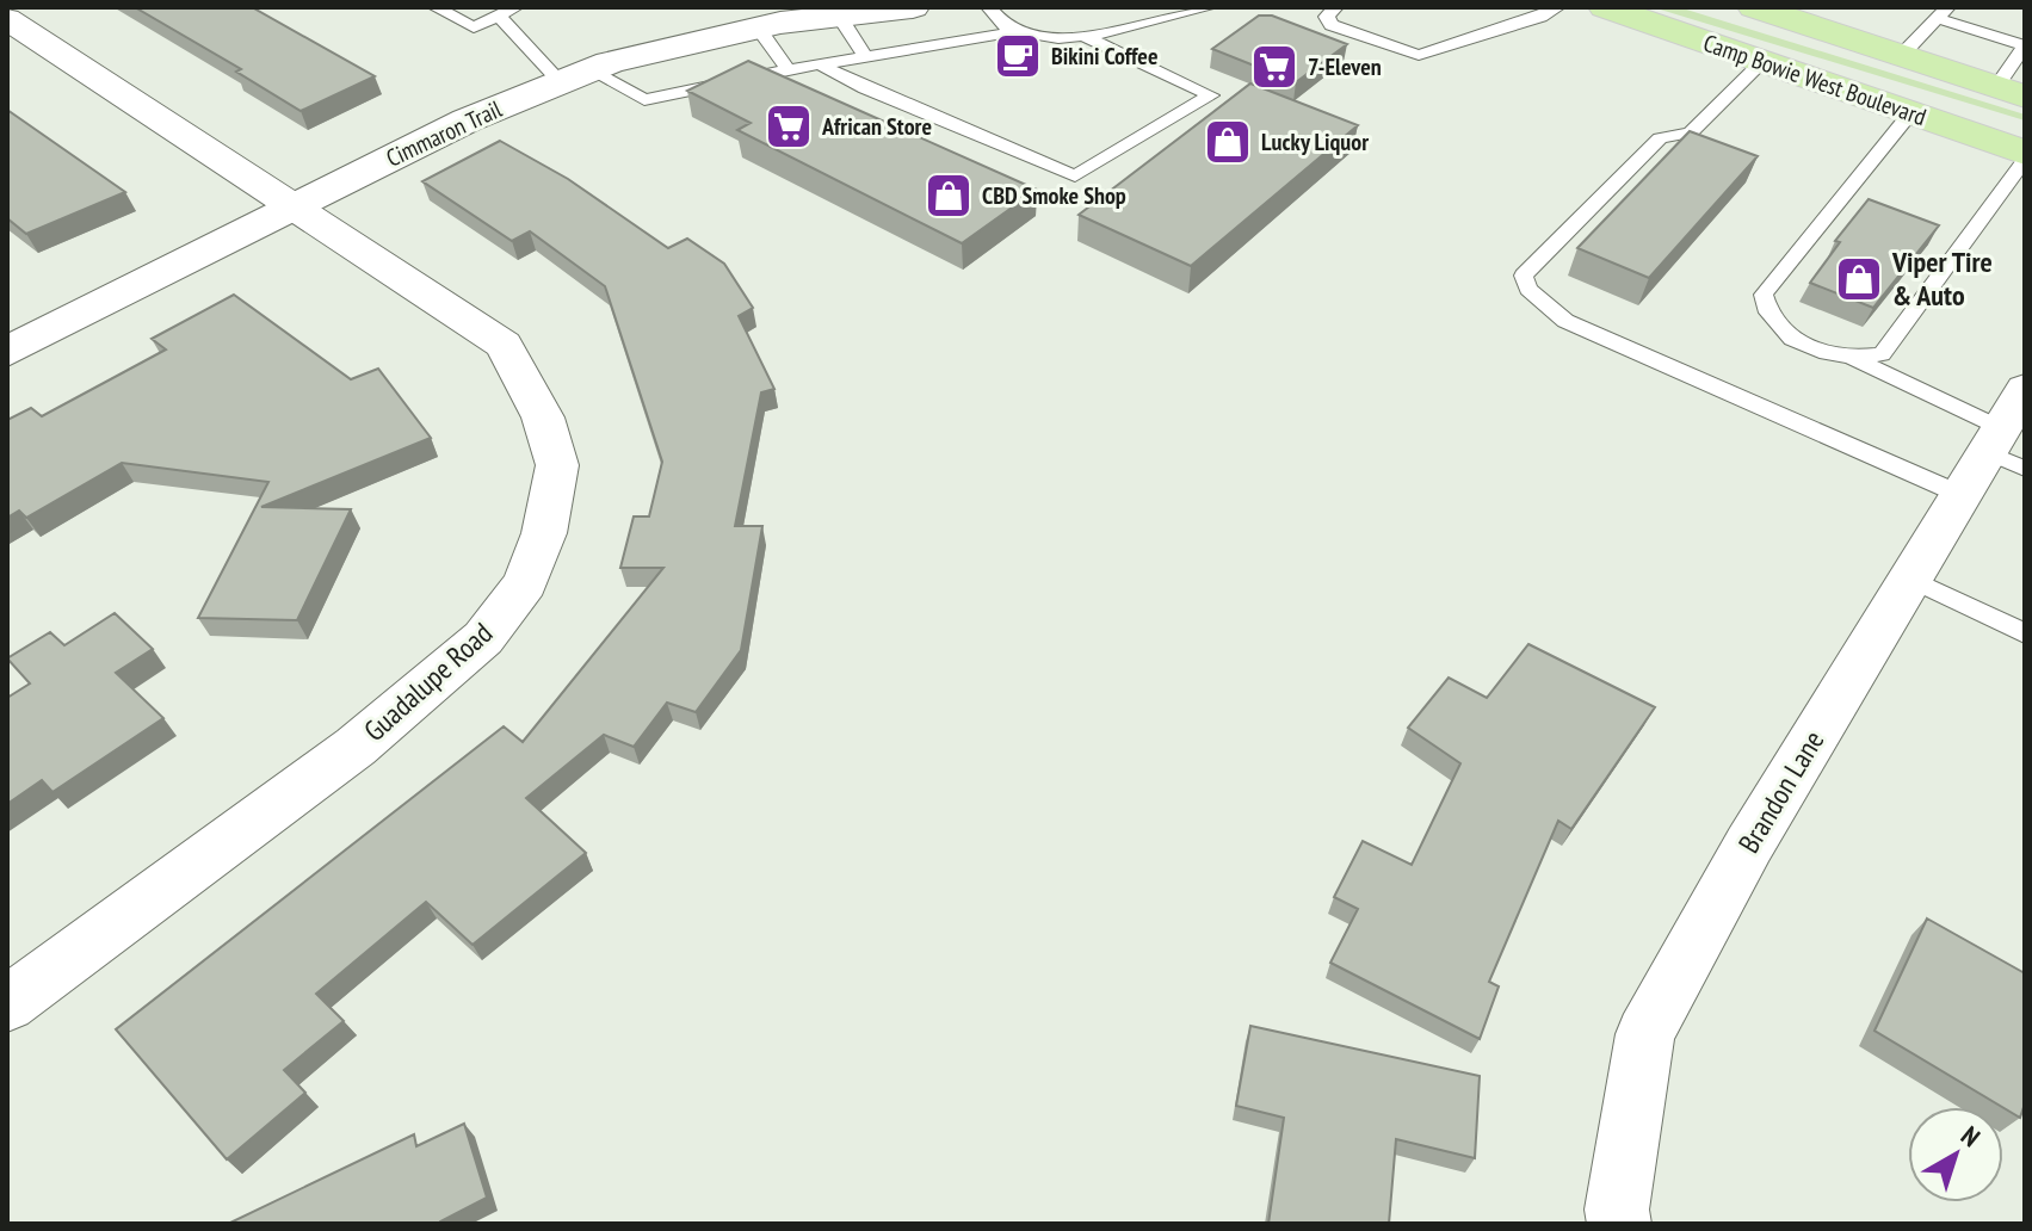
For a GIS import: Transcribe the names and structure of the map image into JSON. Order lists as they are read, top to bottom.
{
  "streets": {
    "main road": ["Camp Bowie West Boulevard"],
    "street": ["Cimmaron Trail", "Guadalupe Road", "Brandon Lane"]
  },
  "crossings": [
    ["Cimmaron Trail", "Guadalupe Road"]
  ],
  "places": {
    "cafe": ["Bikini Coffee"],
    "supermarket": ["7-Eleven", "African Store"],
    "shop": ["Lucky Liquor", "CBD Smoke Shop", "Viper Tire & Auto"]
  },
  "north": "top right"
}
